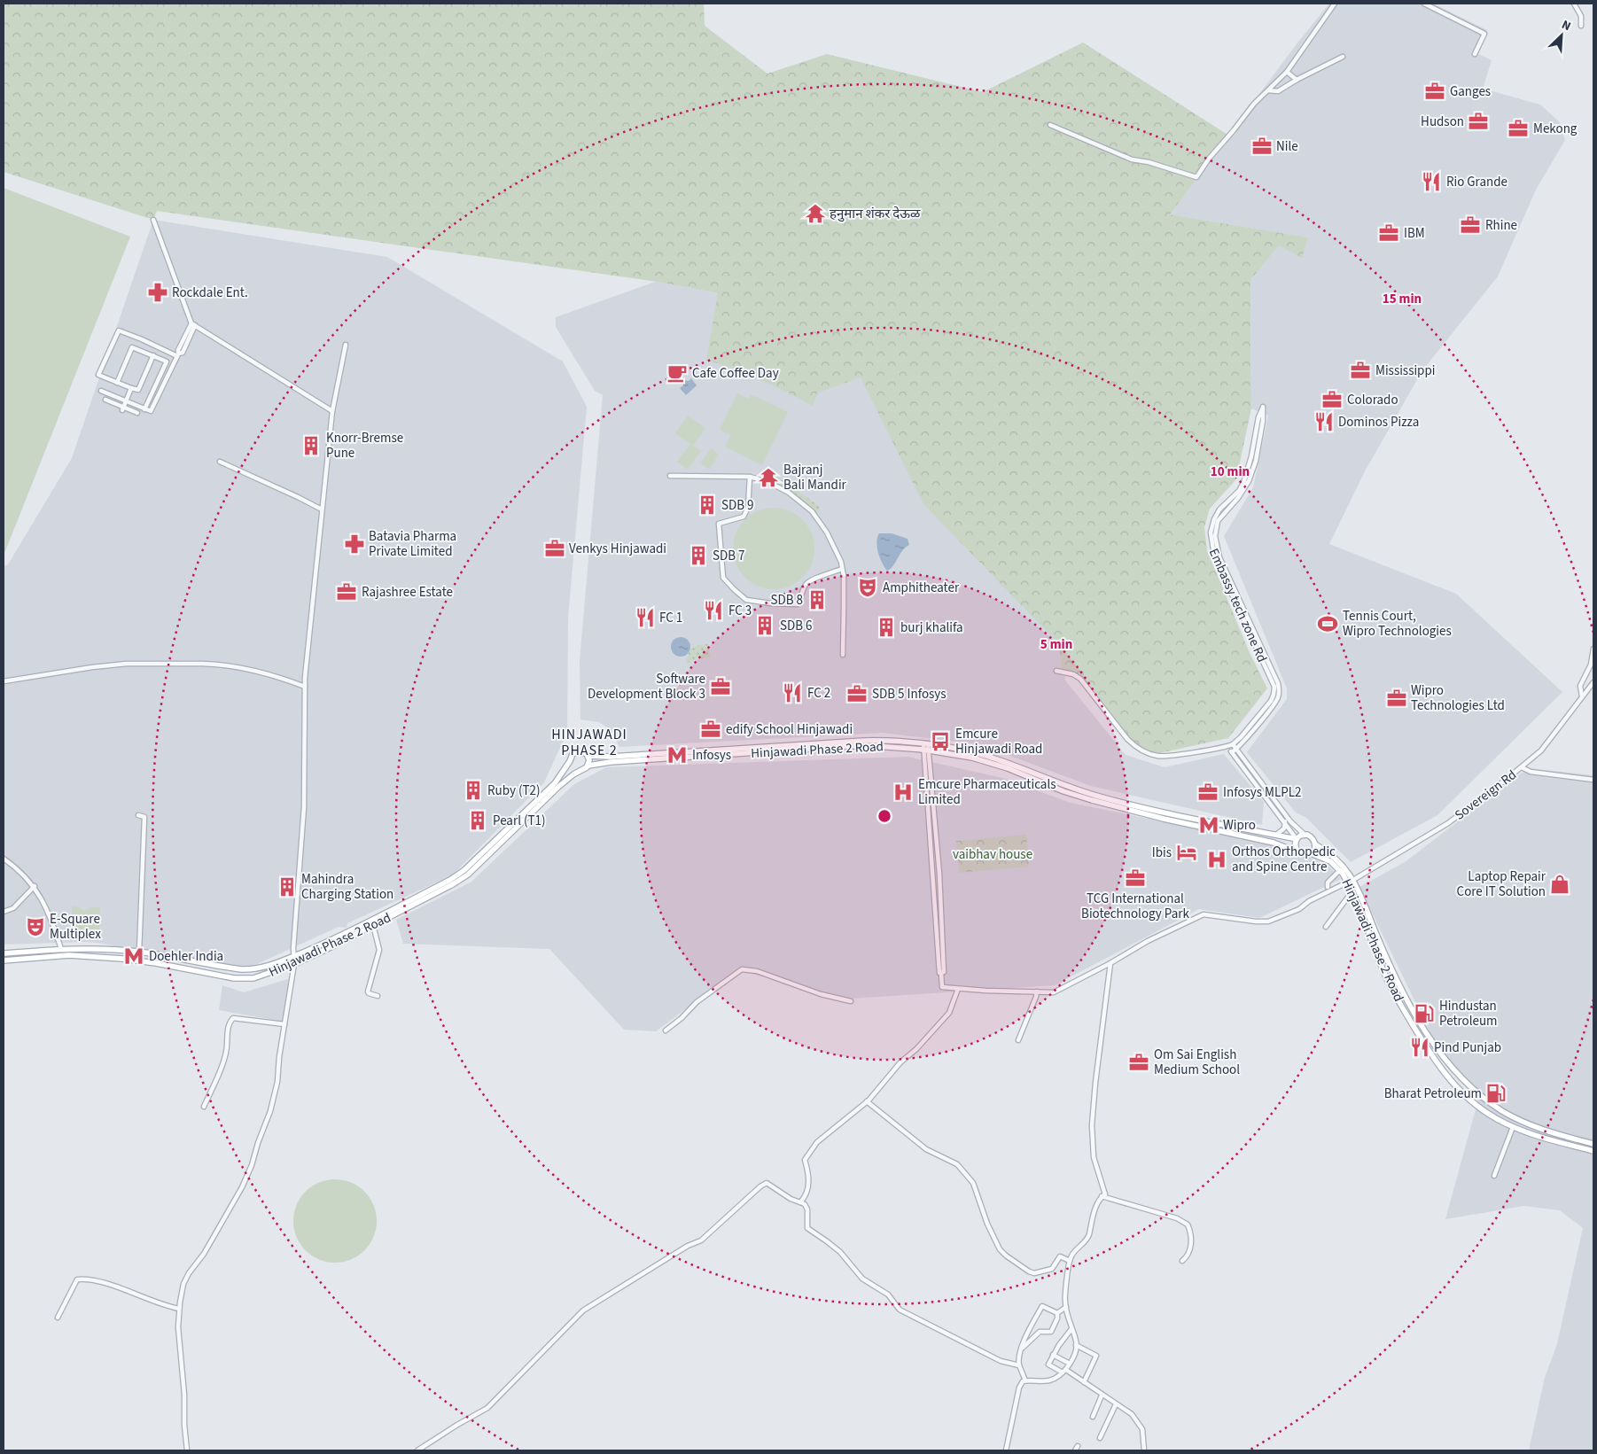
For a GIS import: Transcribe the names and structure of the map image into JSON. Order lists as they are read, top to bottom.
{
  "streets": {
    "main road": ["Hinjawadi Phase 2 Road"],
    "street": ["Embassy tech zone Rd", "Sovereign Rd"]
  },
  "crossings": [
    ["Hinjawadi Phase 2 Road", "Sovereign Rd"]
  ],
  "districts": ["HINJAWADI PHASE 2"],
  "parks": ["vaibhav house"],
  "places": {
    "office": [
      "Ganges",
      "Hudson",
      "Mekong",
      "Nile",
      "Rhine",
      "IBM",
      "Mississippi",
      "Colorado",
      "Venkys Hinjawadi",
      "Rajashree Estate",
      "Software Development Block 3",
      "SDB 5 Infosys",
      "Wipro Technologies Ltd",
      "edify School Hinjawadi",
      "Infosys MLPL2",
      "TCG International Biotechnology Park",
      "Om Sai English Medium School"
    ],
    "restaurant": [
      "Rio Grande",
      "Dominos Pizza",
      "FC 3",
      "FC 1",
      "FC 2",
      "Pind Punjab"
    ],
    "temple": ["हनुमान शंकर देऊळ", "Bajranj Bali Mandir"],
    "pharmacy": ["Rockdale Ent.", "Batavia Pharma Private Limited"],
    "cafe": ["Cafe Coffee Day"],
    "building": [
      "Knorr-Bremse Pune",
      "SDB 9",
      "SDB 7",
      "SDB 8",
      "SDB 6",
      "burj khalifa",
      "Ruby (T2)",
      "Pearl (T1)",
      "Mahindra Charging Station"
    ],
    "theatre": ["Amphitheater", "E-Square Multiplex"],
    "sports": ["Tennis Court, Wipro Technologies"],
    "bus stop": ["Emcure Hinjawadi Road"],
    "metro station": ["Infosys", "Wipro", "Doehler India"],
    "hospital": ["Emcure Pharmaceuticals Limited", "Orthos Orthopedic and Spine Centre"],
    "hotel": ["Ibis"],
    "shop": ["Laptop Repair Core IT Solution"],
    "fuel station": ["Hindustan Petroleum", "Bharat Petroleum"]
  },
  "north": "top right",
  "rings": ["15 min", "10 min", "5 min"]
}
